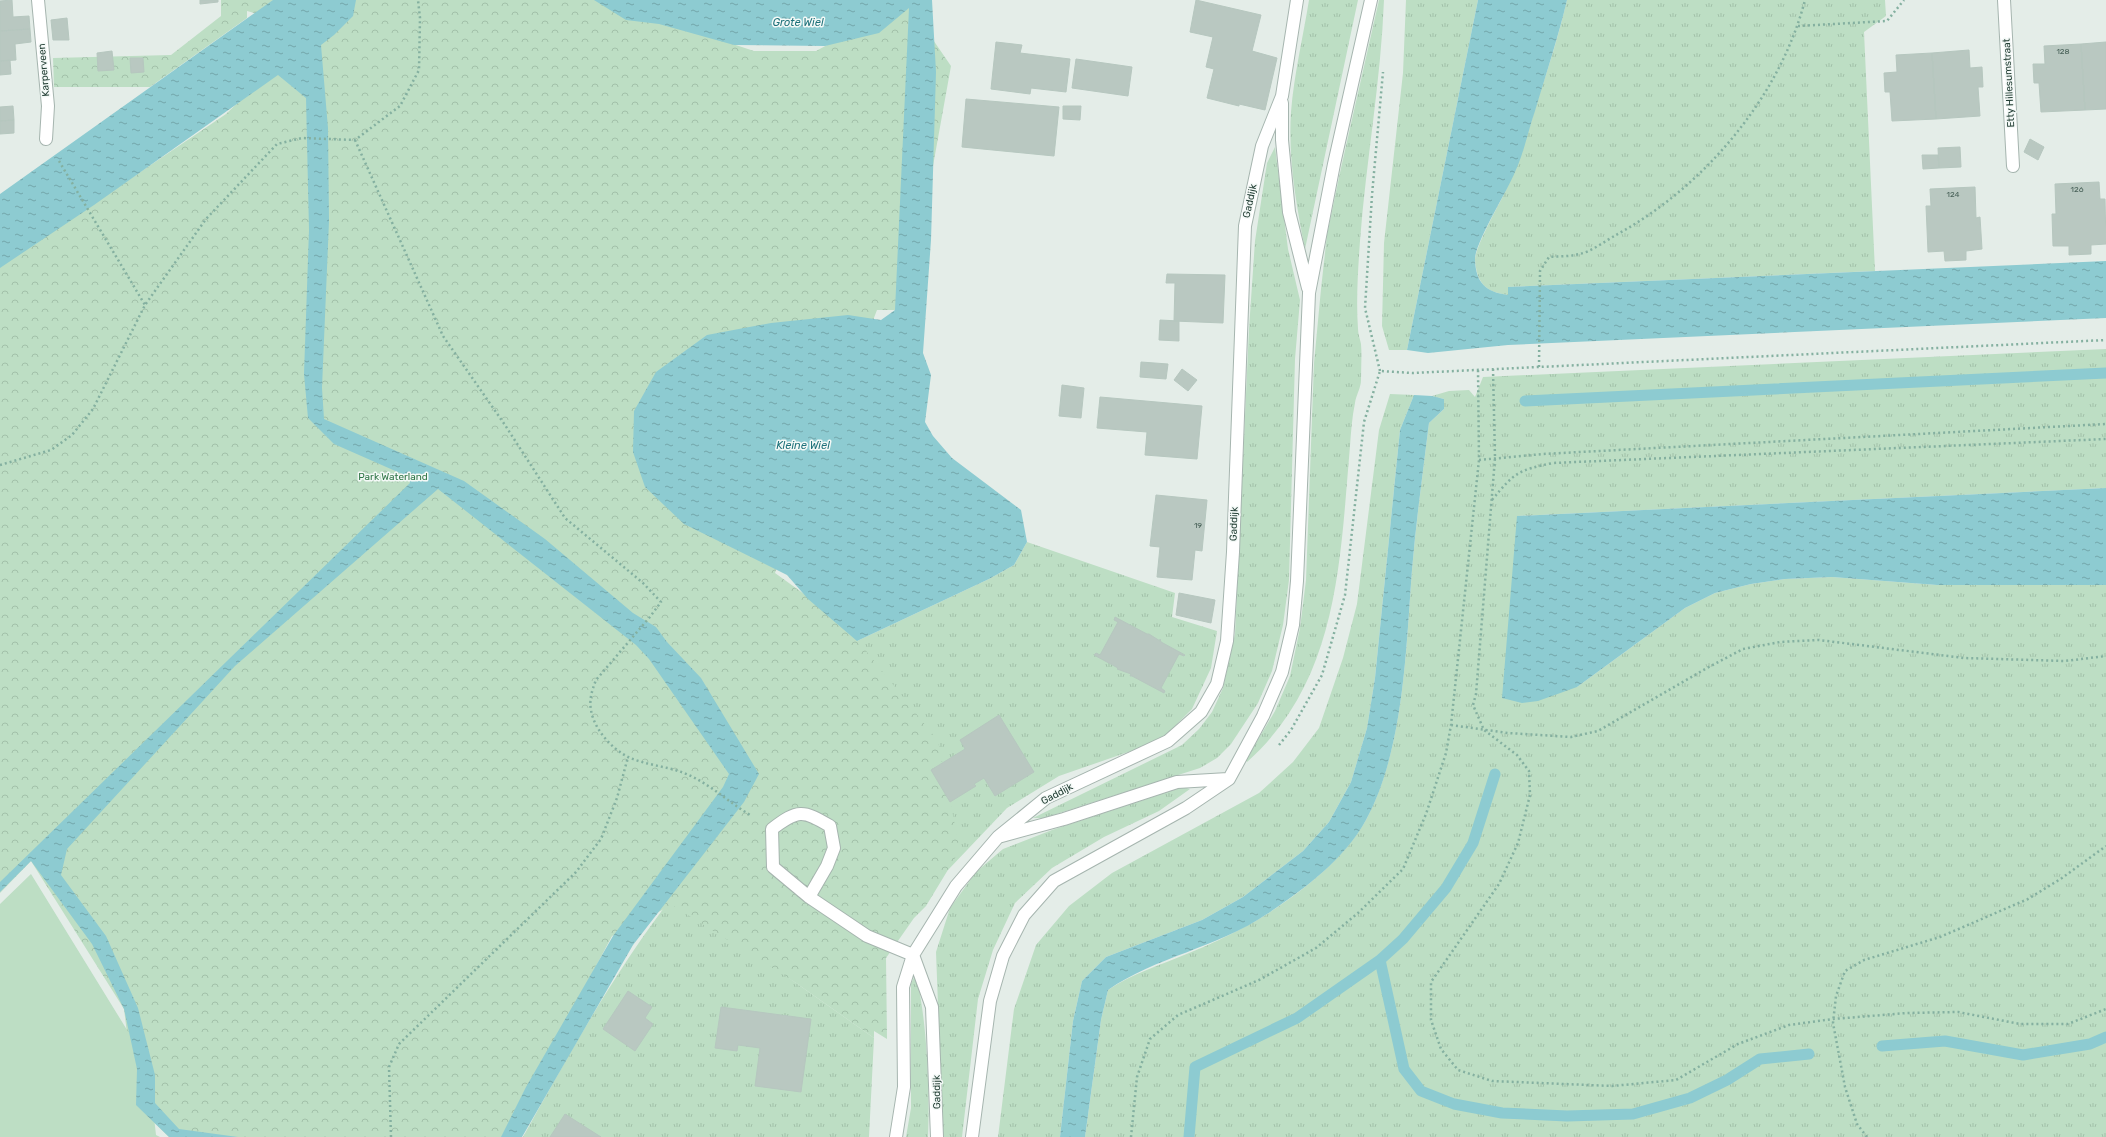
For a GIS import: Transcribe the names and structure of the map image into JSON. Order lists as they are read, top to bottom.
{
  "streets": {
    "street": ["Karperveen", "Etty Hillesumstraat", "Gaddijk"]
  },
  "water": ["Grote Wiel", "Kleine Wiel"],
  "parks": ["Park Waterland"],
  "house_numbers": [
    "128",
    "126",
    "124",
    "19"
  ]
}
